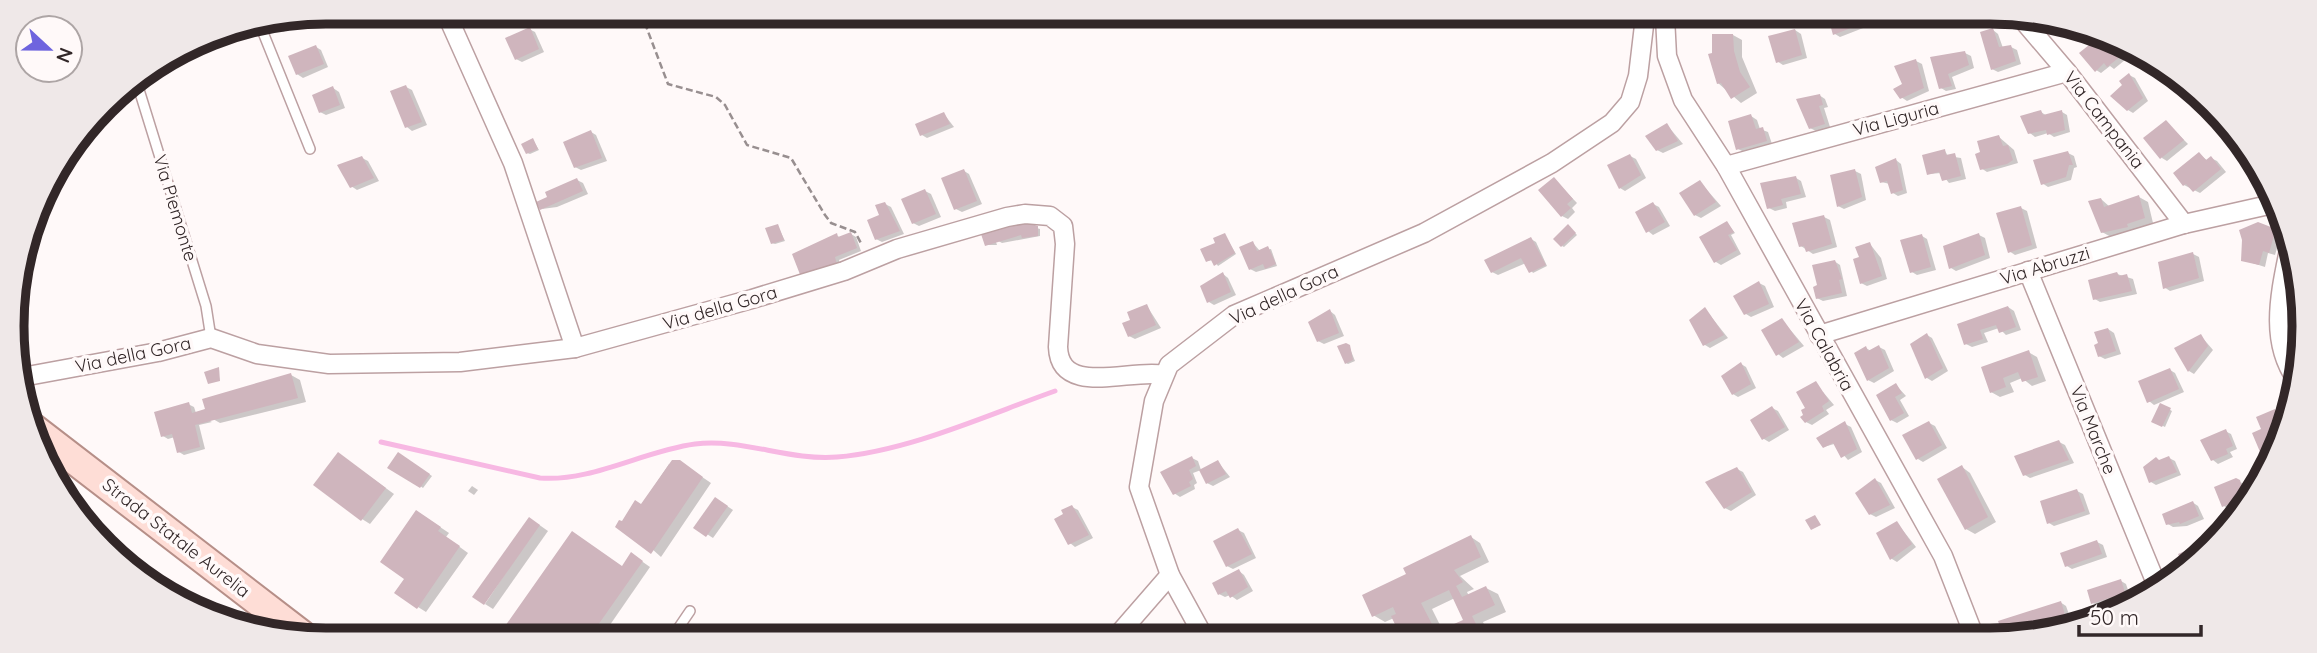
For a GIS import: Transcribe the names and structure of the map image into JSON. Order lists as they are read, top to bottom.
{
  "streets": {
    "main road": ["Strada Statale Aurelia"],
    "street": [
      "Via Liguria",
      "Via Campania",
      "Via Abruzzi",
      "Via della Gora",
      "Via Calabria",
      "Via Marche"
    ],
    "lane": ["Via Piemonte"]
  },
  "crossings": [
    ["Via Liguria", "Via Campania"],
    ["Via Liguria", "Via Calabria"],
    ["Via Campania", "Via Abruzzi"],
    ["Via Piemonte", "Via della Gora"],
    ["Via Abruzzi", "Via Calabria"],
    ["Via Abruzzi", "Via Marche"]
  ],
  "scale_bar": "50 m",
  "north": "right"
}
